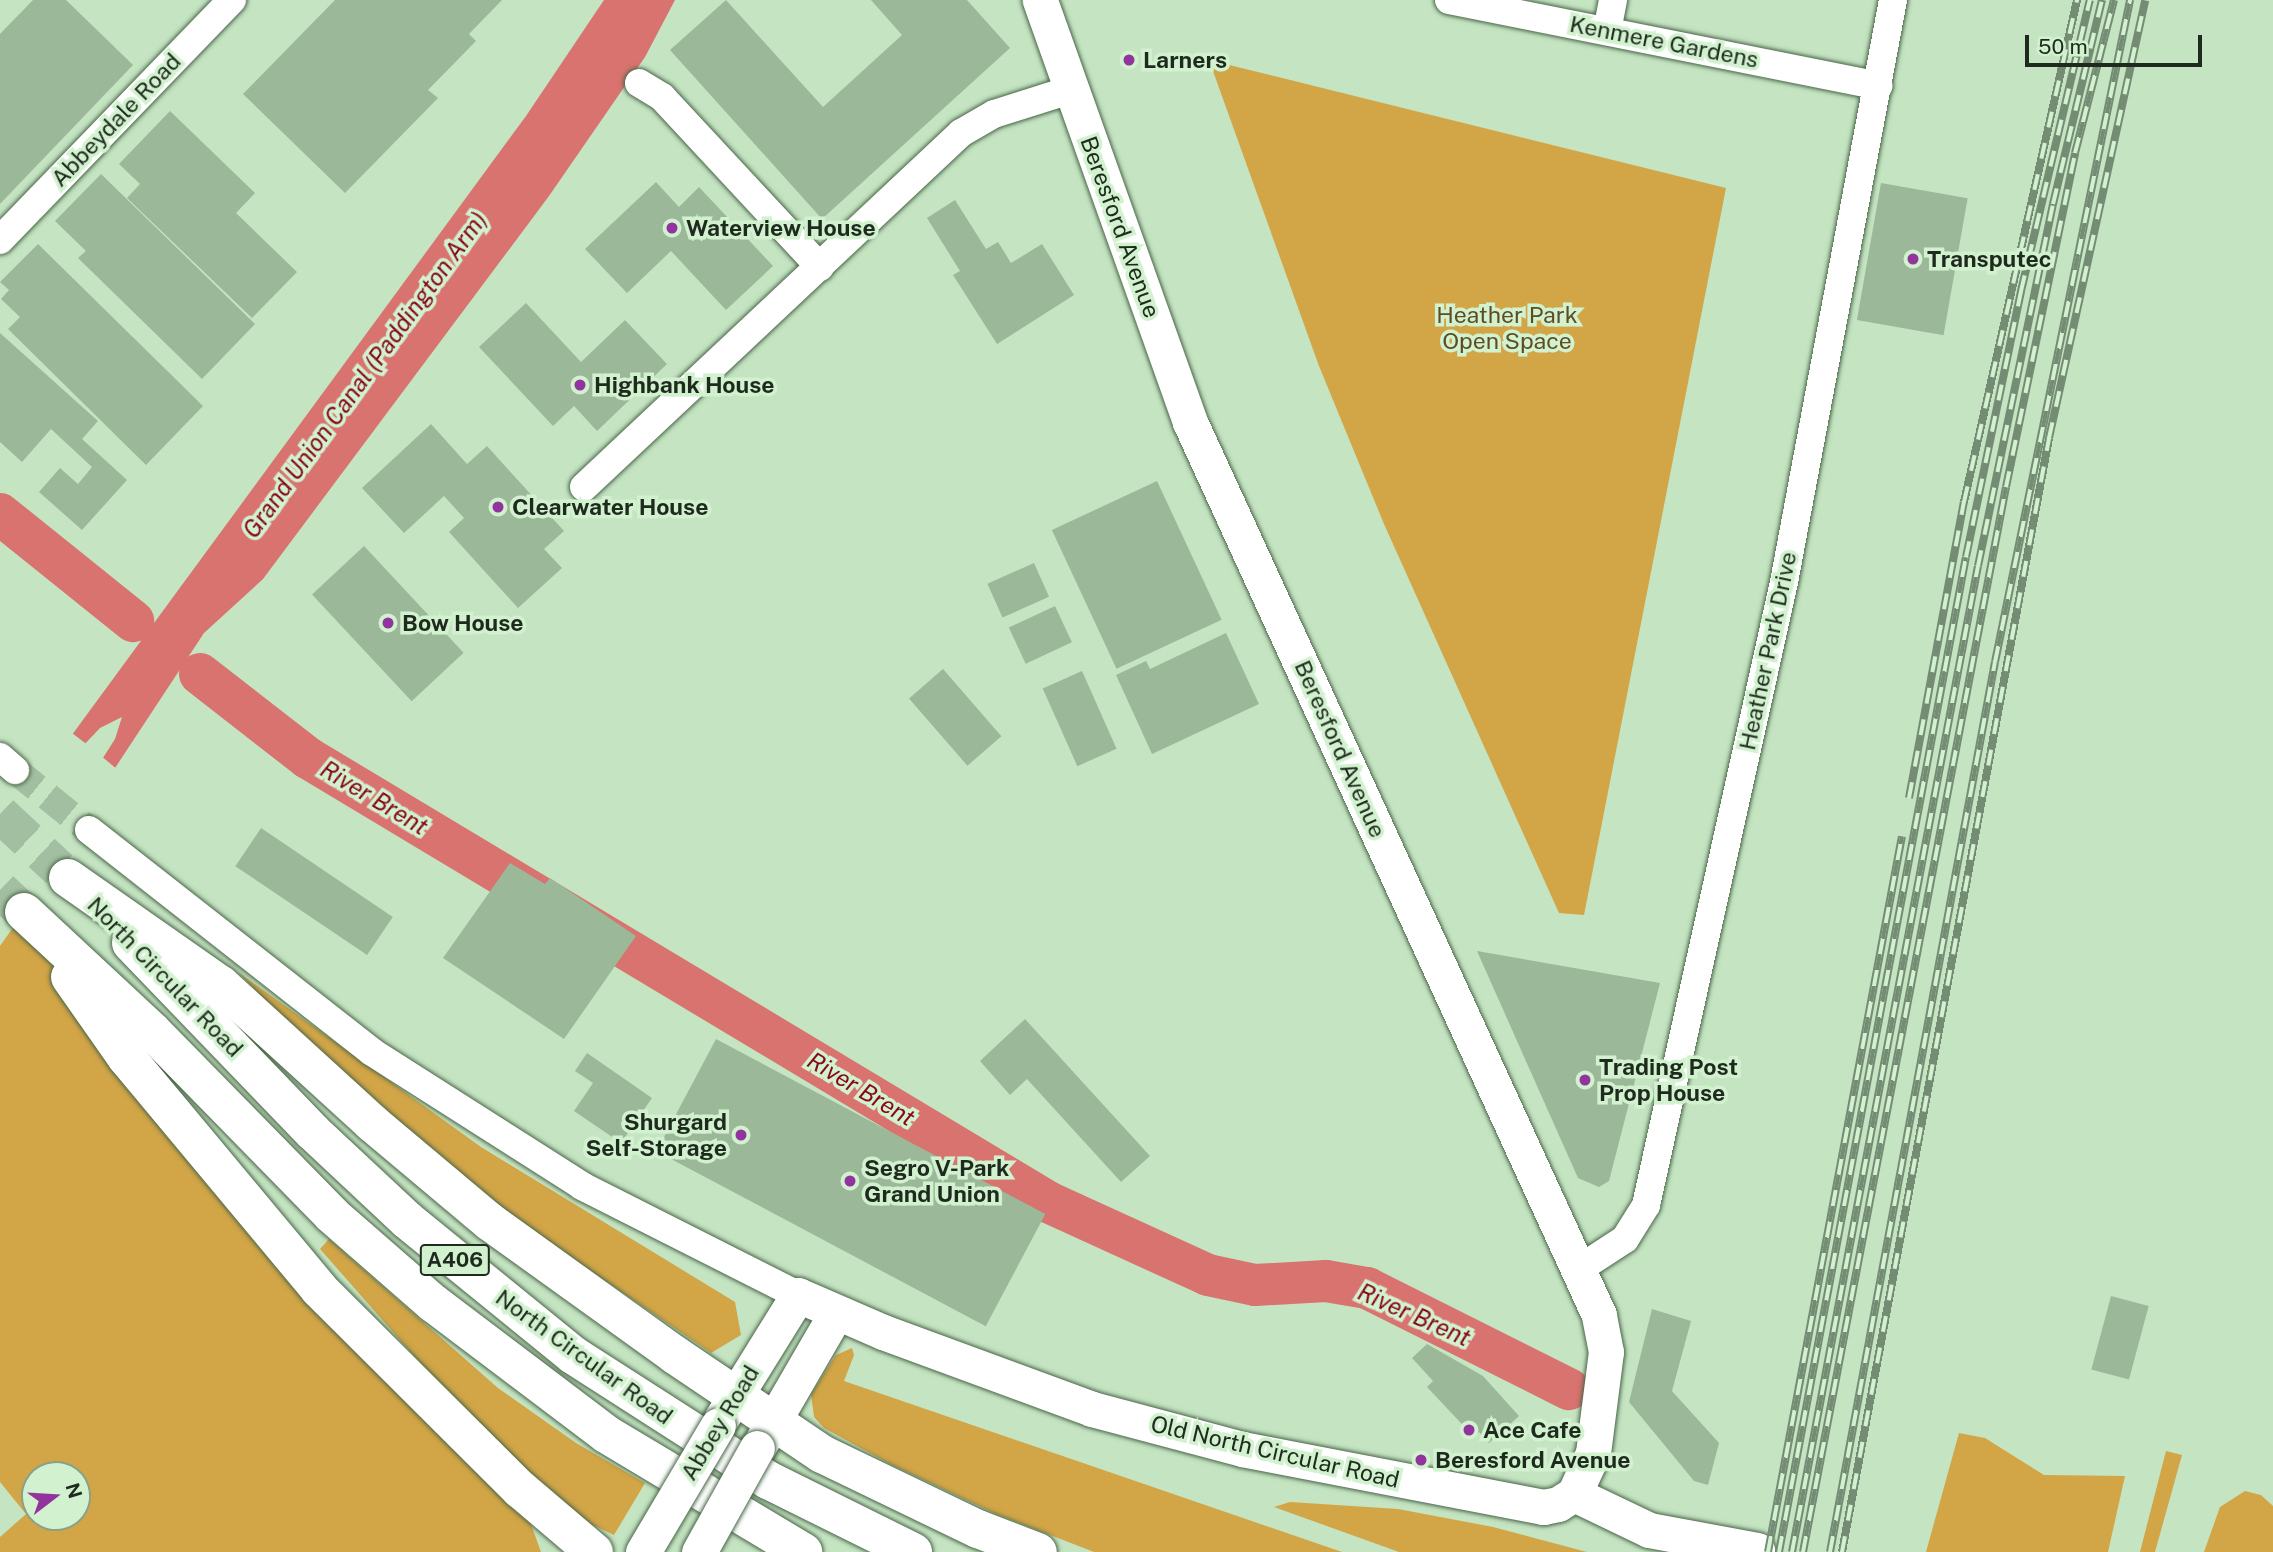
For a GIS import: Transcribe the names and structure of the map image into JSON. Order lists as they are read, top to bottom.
{
  "streets": {
    "highway": ["North Circular Road", "A406"],
    "street": [
      "Kenmere Gardens",
      "Abbeydale Road",
      "Beresford Avenue",
      "Heather Park Drive",
      "Abbey Road",
      "Old North Circular Road"
    ]
  },
  "crossings": [
    ["Kenmere Gardens", "Heather Park Drive"],
    ["Beresford Avenue", "Heather Park Drive"],
    ["Beresford Avenue", "Old North Circular Road"],
    ["North Circular Road", "Abbey Road"],
    ["Abbey Road", "Old North Circular Road"]
  ],
  "water": ["Grand Union Canal (Paddington Arm)", "River Brent"],
  "parks": ["Heather Park Open Space"],
  "places": [
    "Larners",
    "Waterview House",
    "Transputec",
    "Highbank House",
    "Clearwater House",
    "Bow House",
    "Trading Post Prop House",
    "Shurgard Self-Storage",
    "Segro V-Park Grand Union",
    "Ace Cafe",
    "Beresford Avenue"
  ],
  "scale_bar": "50 m",
  "north": "right"
}
